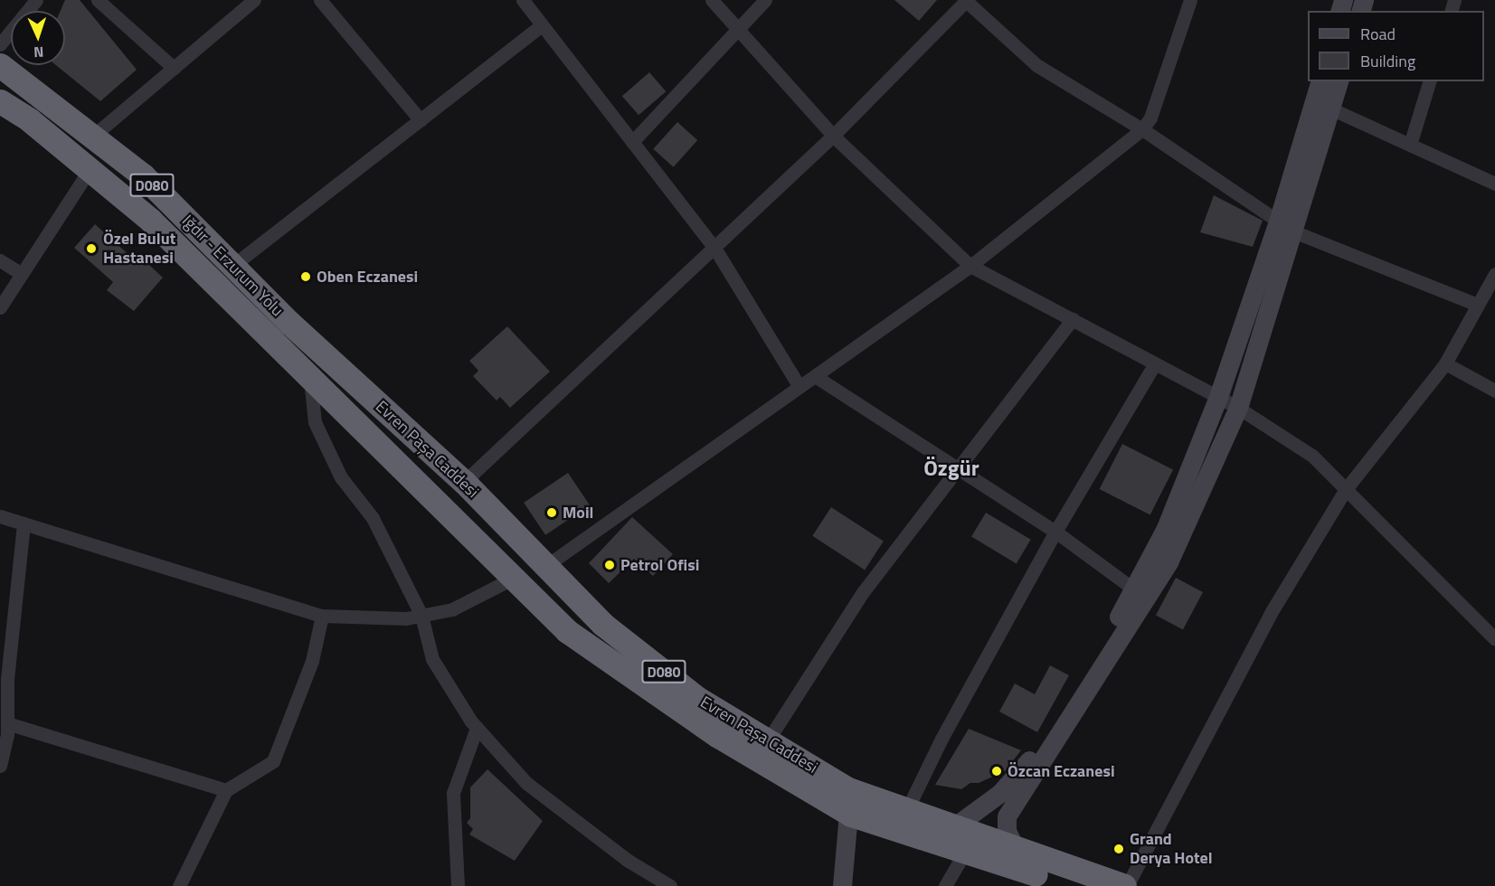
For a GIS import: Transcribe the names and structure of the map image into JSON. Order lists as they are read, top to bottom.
{
  "streets": {
    "highway": ["D080", "Iğdır - Erzurum Yolu", "Evren Paşa Caddesi"]
  },
  "crossings": [
    ["Iğdır - Erzurum Yolu", "Evren Paşa Caddesi"]
  ],
  "districts": ["Özgür"],
  "places": [
    "Özel Bulut Hastanesi",
    "Oben Eczanesi",
    "Moil",
    "Petrol Ofisi",
    "Özcan Eczanesi",
    "Grand Derya Hotel"
  ],
  "legend": ["Road", "Building"],
  "north": "bottom"
}
